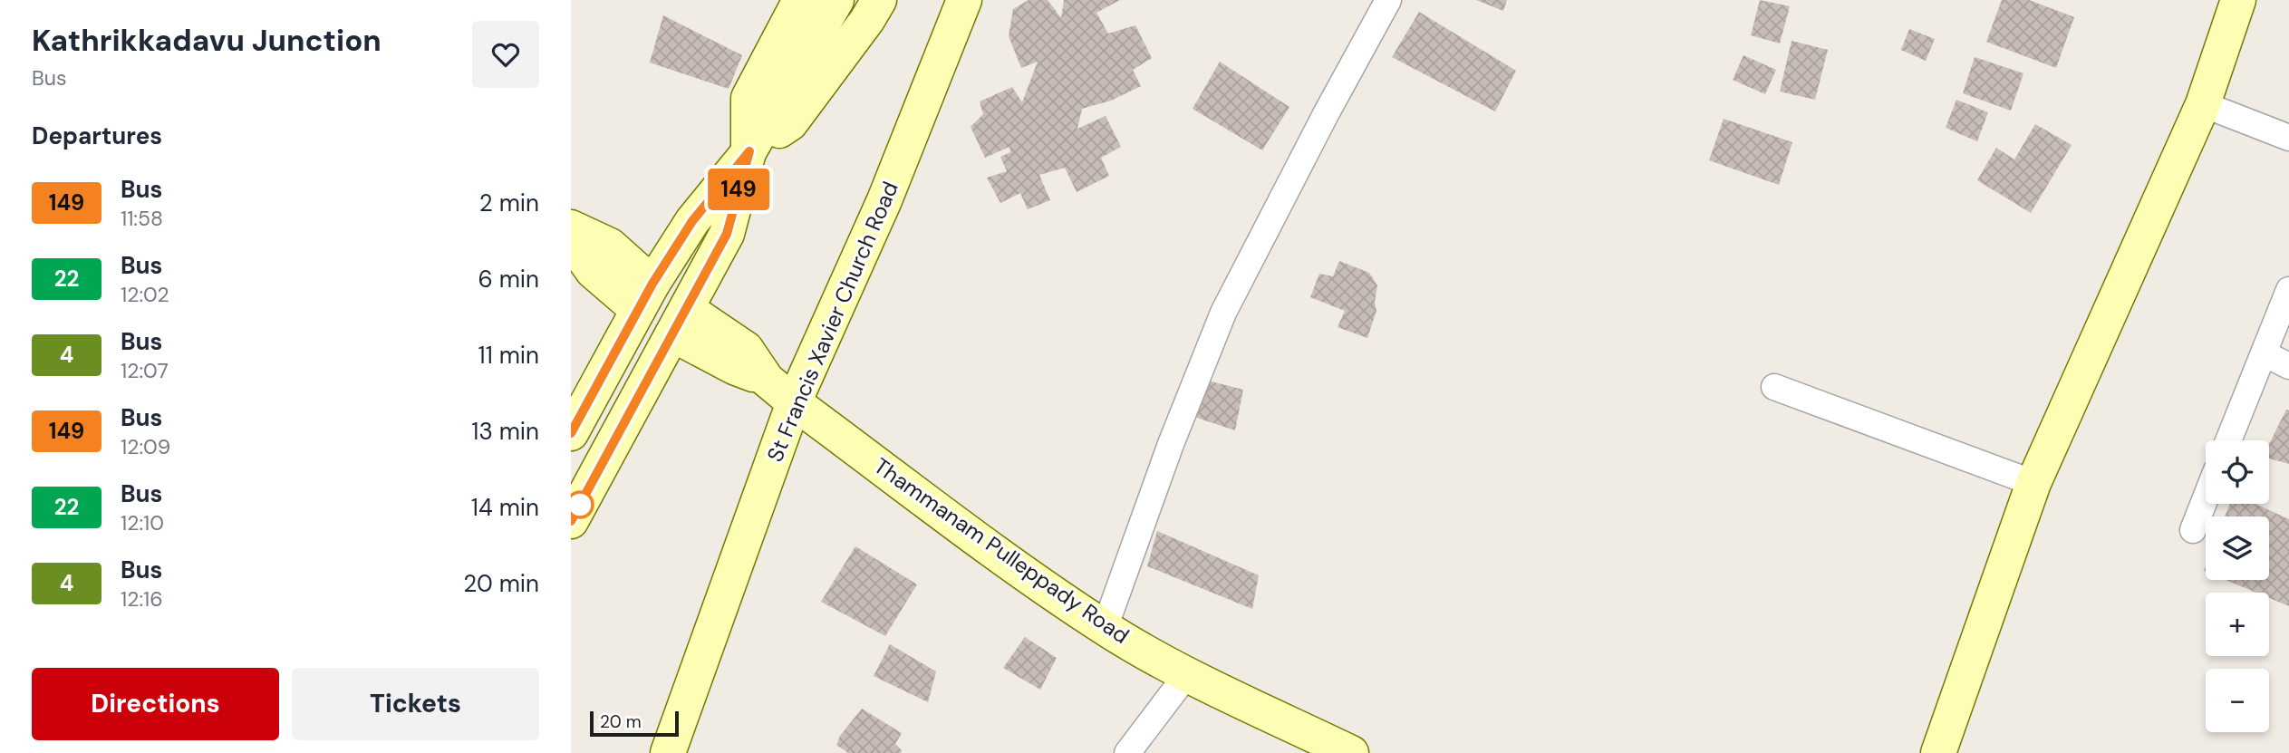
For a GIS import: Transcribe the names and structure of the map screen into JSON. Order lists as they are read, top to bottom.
{
  "streets": {
    "street": ["St Francis Xavier Church Road", "Thammanam Pulleppady Road"]
  },
  "crossings": [
    ["St Francis Xavier Church Road", "Thammanam Pulleppady Road"]
  ],
  "lines": ["bus line 149"],
  "scale_bar": "20 m",
  "page": {
    "heading": [
      ["Kathrikkadavu Junction", "Bus"],
      "Departures"
    ],
    "on_map": "149",
    "list": [
      {
        "mark": "149",
        "name": "Bus",
        "note": "11:58",
        "value": "2 min"
      },
      {
        "mark": "22",
        "name": "Bus",
        "note": "12:02",
        "value": "6 min"
      },
      {
        "mark": "4",
        "name": "Bus",
        "note": "12:07",
        "value": "11 min"
      },
      {
        "mark": "149",
        "name": "Bus",
        "note": "12:09",
        "value": "13 min"
      },
      {
        "mark": "22",
        "name": "Bus",
        "note": "12:10",
        "value": "14 min"
      },
      {
        "mark": "4",
        "name": "Bus",
        "note": "12:16",
        "value": "20 min"
      }
    ],
    "map_buttons": ["+", "−"],
    "buttons": ["Directions", "Tickets"],
    "scale": "20 m"
  }
}
